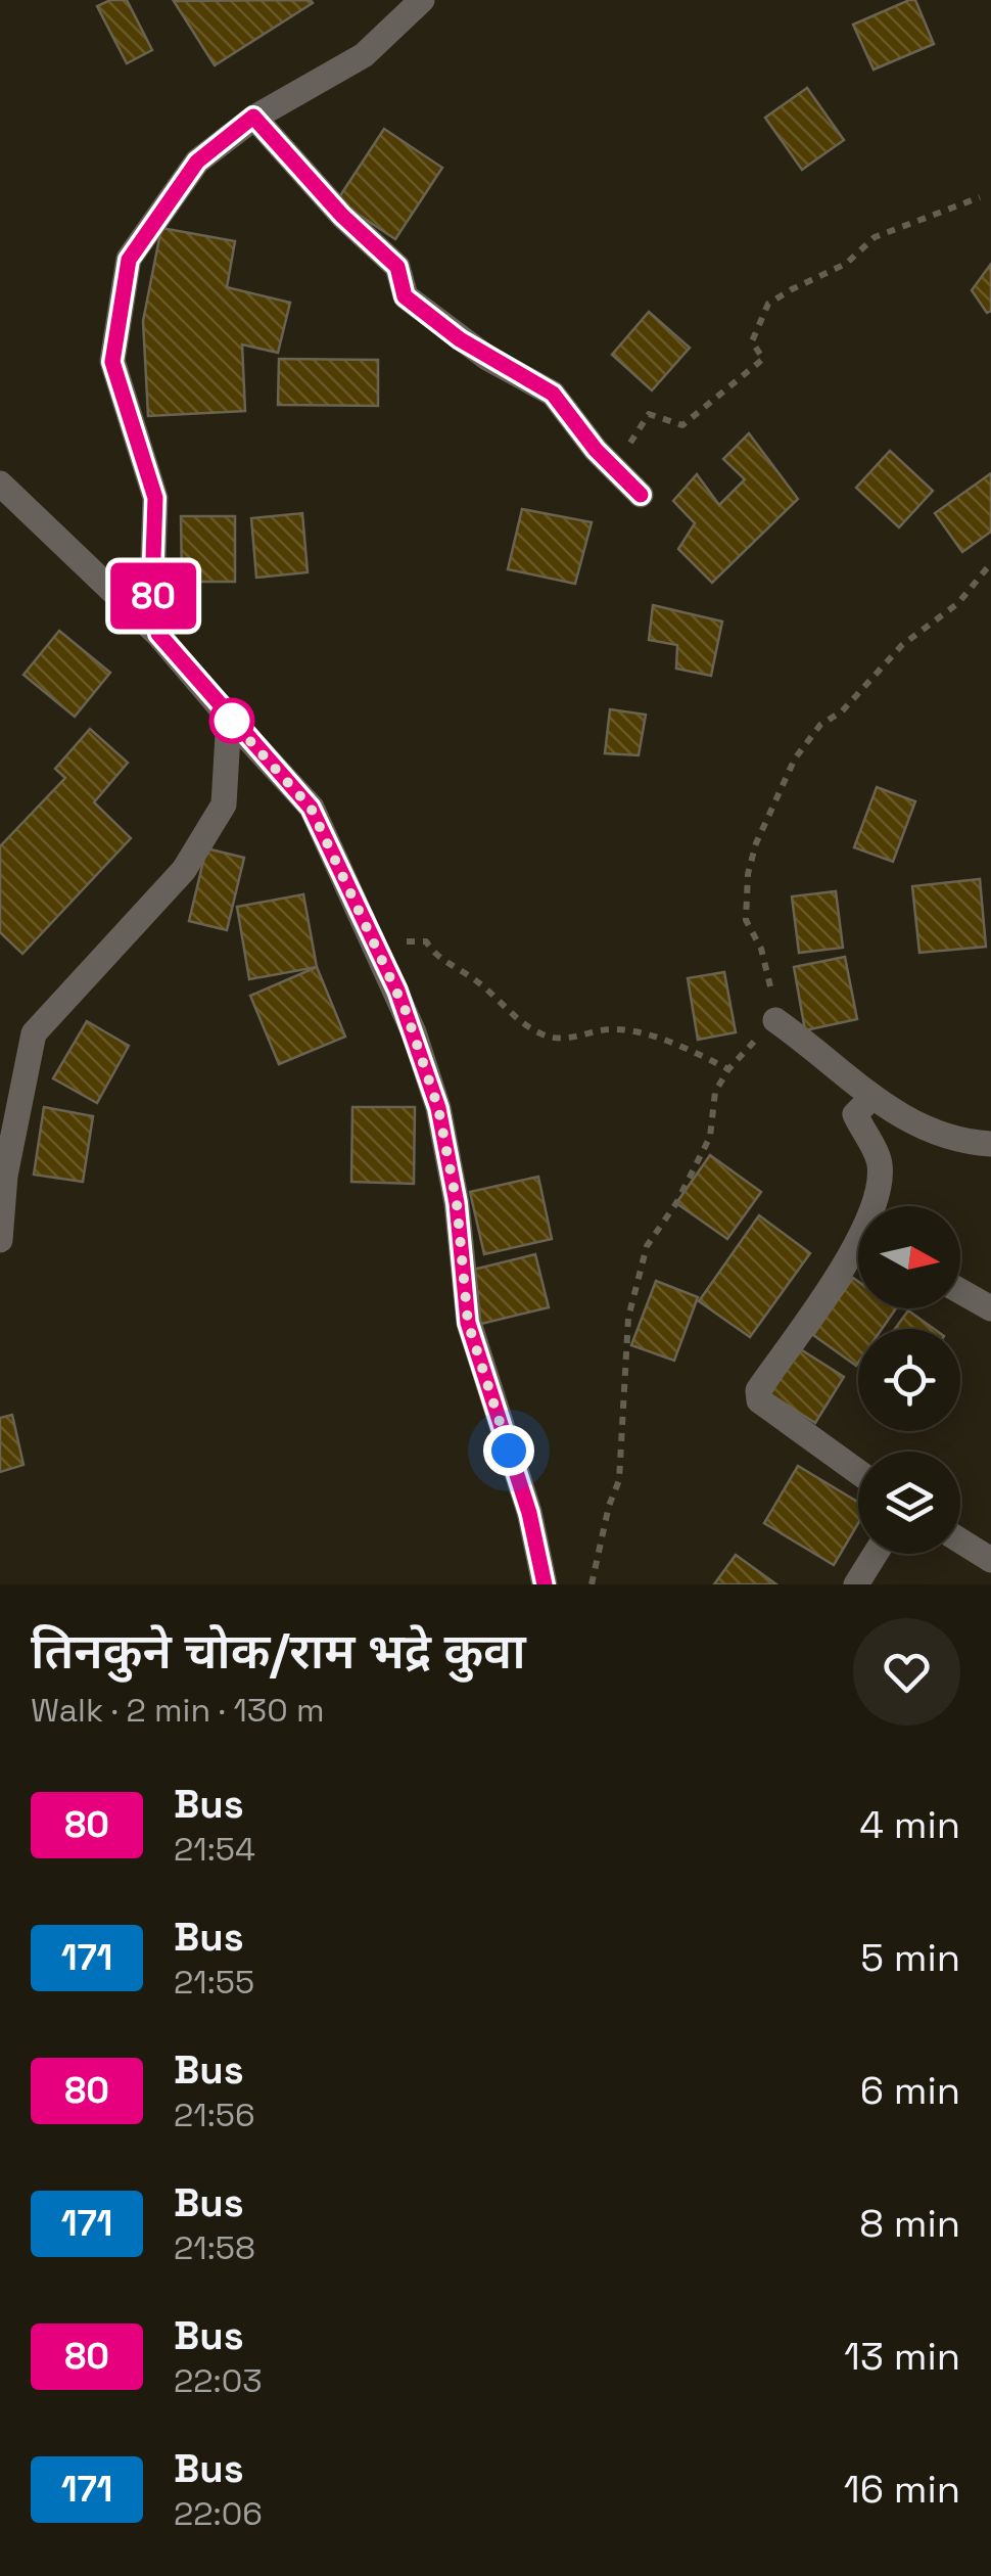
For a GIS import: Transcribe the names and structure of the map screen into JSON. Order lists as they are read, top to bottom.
{
  "lines": ["bus line 80"],
  "north": "right",
  "page": {
    "on_map": "80",
    "heading": ["तिनकुने चोक/राम भद्रे कुवा", "Walk · 2 min · 130 m"],
    "list": [
      {
        "mark": "80",
        "name": "Bus",
        "note": "21:54",
        "value": "4 min"
      },
      {
        "mark": "171",
        "name": "Bus",
        "note": "21:55",
        "value": "5 min"
      },
      {
        "mark": "80",
        "name": "Bus",
        "note": "21:56",
        "value": "6 min"
      },
      {
        "mark": "171",
        "name": "Bus",
        "note": "21:58",
        "value": "8 min"
      },
      {
        "mark": "80",
        "name": "Bus",
        "note": "22:03",
        "value": "13 min"
      },
      {
        "mark": "171",
        "name": "Bus",
        "note": "22:06",
        "value": "16 min"
      }
    ]
  }
}
